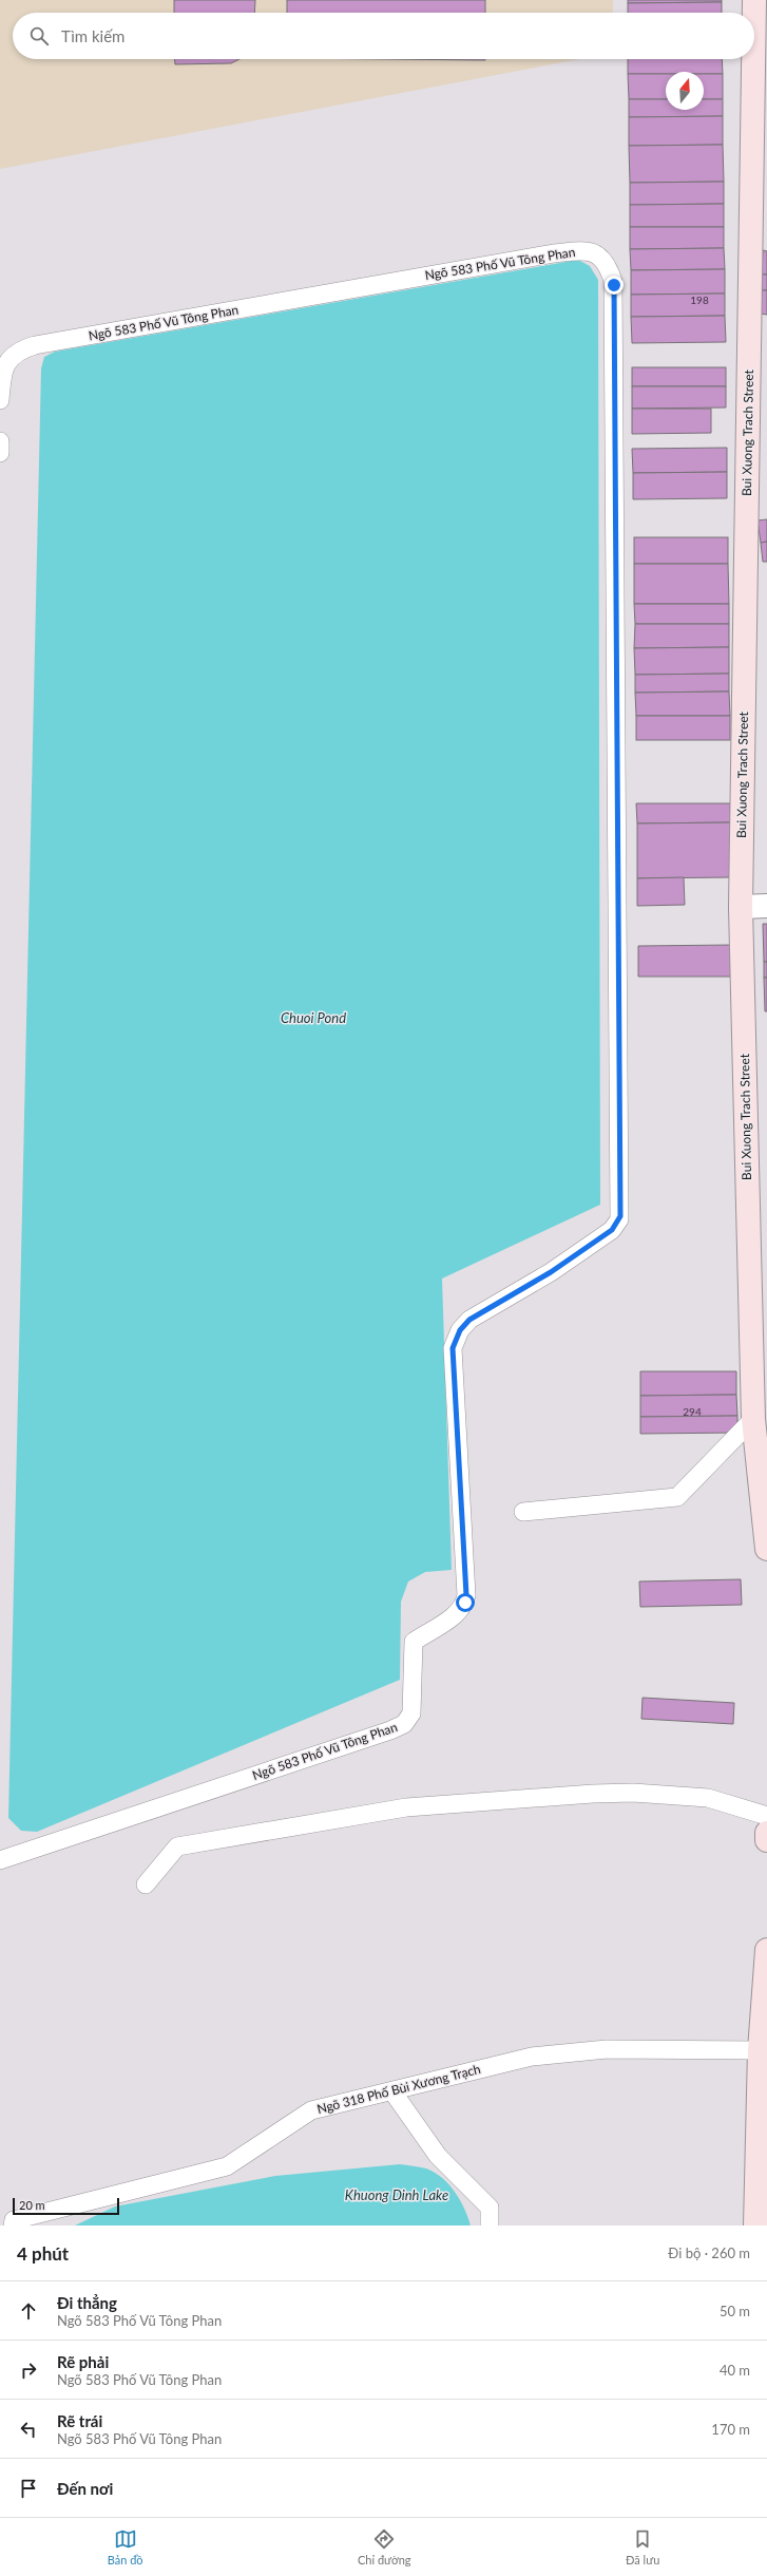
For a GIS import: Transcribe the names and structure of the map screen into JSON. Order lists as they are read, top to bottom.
{
  "streets": {
    "street": ["Bui Xuong Trach Street"],
    "lane": ["Ngõ 583 Phố Vũ Tông Phan", "Ngõ 318 Phố Bùi Xương Trạch"]
  },
  "water": ["Chuoi Pond", "Khuong Dinh Lake"],
  "house_numbers": ["198", "294"],
  "scale_bar": "20 m",
  "north": "top",
  "page": {
    "search": "Tìm kiếm",
    "scale": "20 m",
    "heading": ["4 phút", "Đi bộ · 260 m"],
    "list": [
      ["Đi thẳng", "Ngõ 583 Phố Vũ Tông Phan", "50 m"],
      ["Rẽ phải", "Ngõ 583 Phố Vũ Tông Phan", "40 m"],
      ["Rẽ trái", "Ngõ 583 Phố Vũ Tông Phan", "170 m"],
      "Đến nơi"
    ],
    "nav": ["Bản đồ", "Chỉ đường", "Đã lưu"]
  }
}
